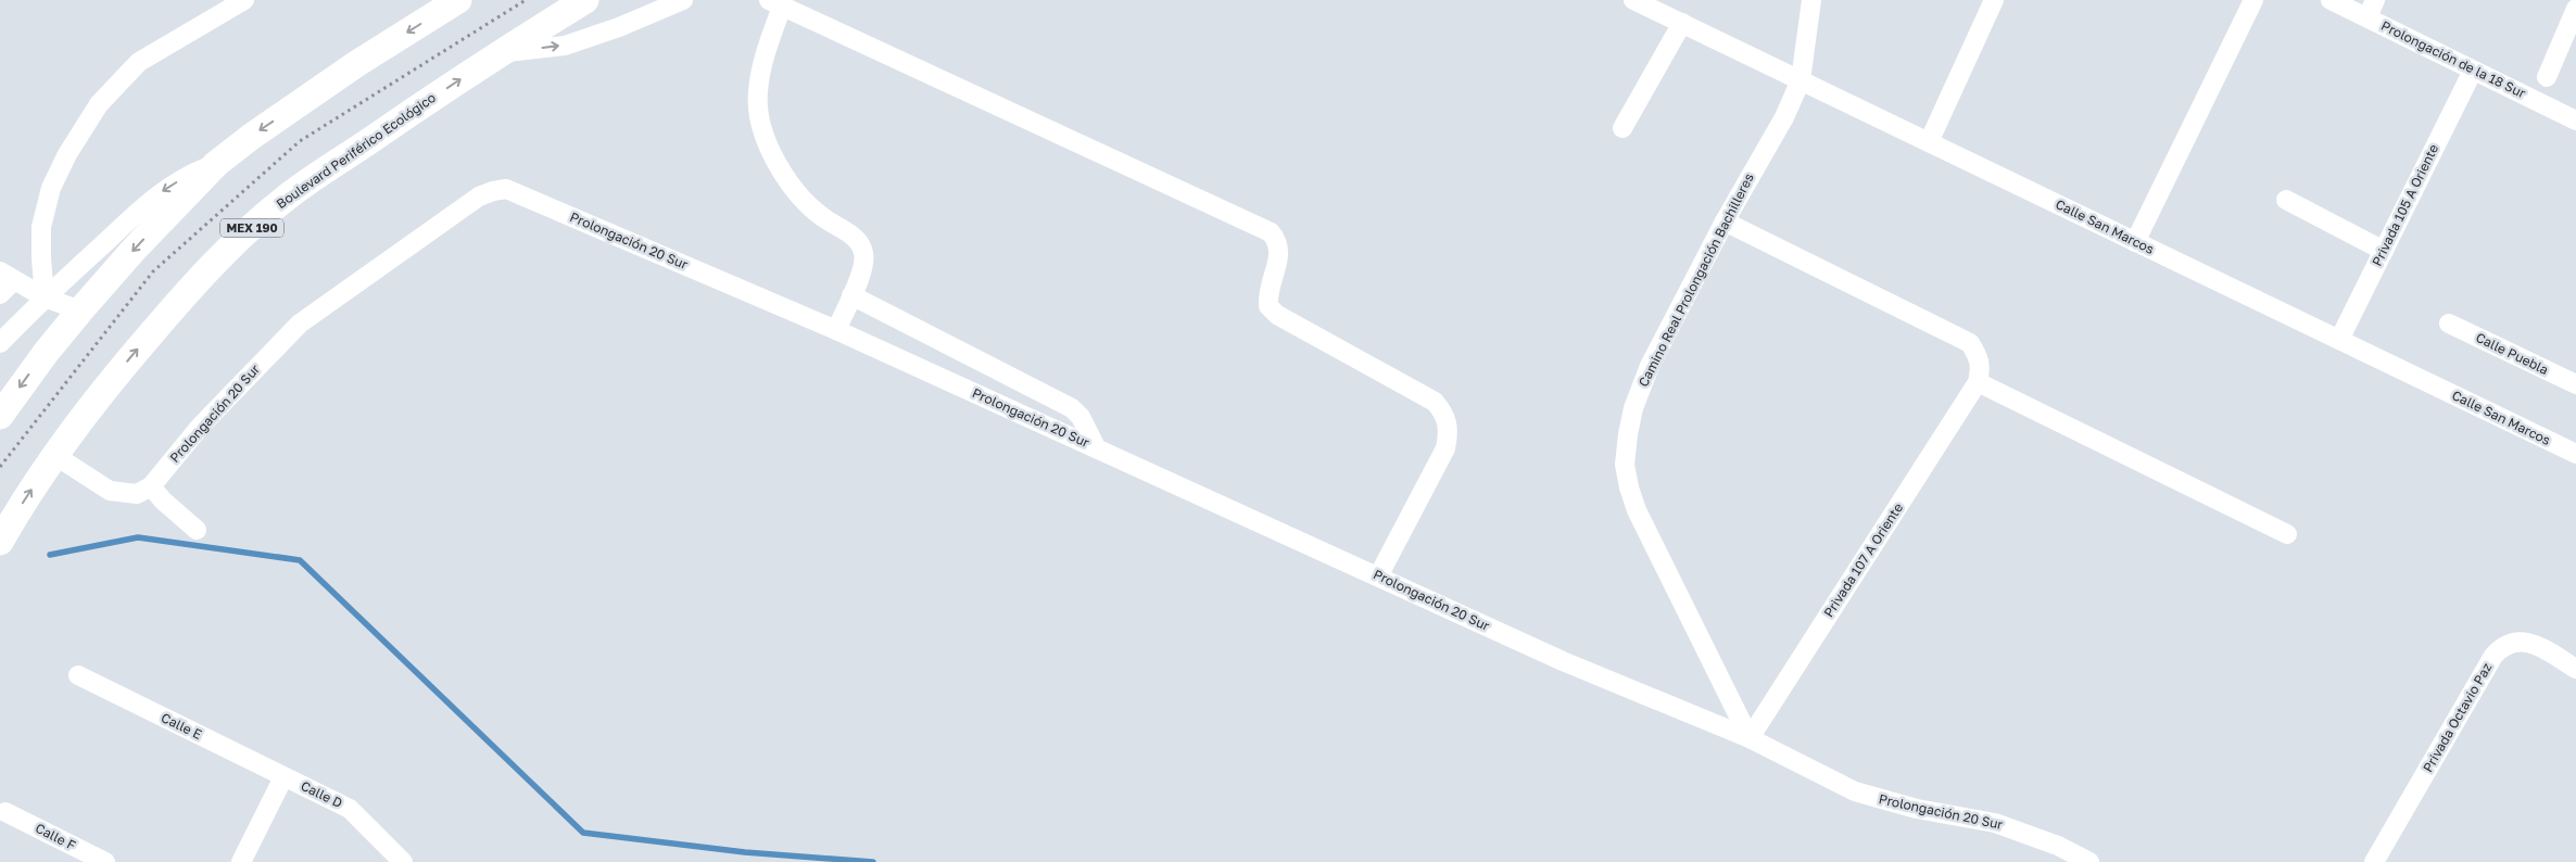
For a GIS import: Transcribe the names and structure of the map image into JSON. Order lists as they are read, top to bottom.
{
  "streets": {
    "highway": ["Boulevard Periférico Ecológico", "MEX 190"],
    "street": [
      "Prolongación de la 18 Sur",
      "Privada 105 A Oriente",
      "Calle San Marcos",
      "Prolongación 20 Sur",
      "Camino Real Prolongación Bachilleres",
      "Calle Puebla",
      "Privada 107 A Oriente",
      "Privada Octavio Paz",
      "Calle E",
      "Calle D",
      "Calle F"
    ]
  },
  "crossings": [
    ["Prolongación de la 18 Sur", "Privada 105 A Oriente"],
    ["Privada 105 A Oriente", "Calle San Marcos"],
    ["Calle San Marcos", "Camino Real Prolongación Bachilleres"],
    ["Prolongación 20 Sur", "Camino Real Prolongación Bachilleres"],
    ["Prolongación 20 Sur", "Privada 107 A Oriente"],
    ["Camino Real Prolongación Bachilleres", "Privada 107 A Oriente"],
    ["Calle E", "Calle D"]
  ]
}
